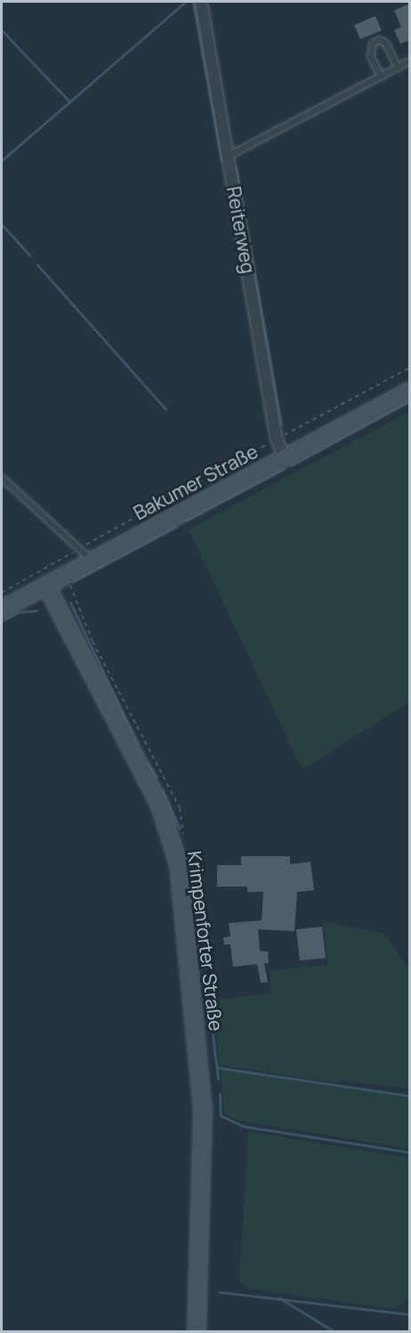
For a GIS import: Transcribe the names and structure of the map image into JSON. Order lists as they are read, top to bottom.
{
  "streets": {
    "street": ["Reiterweg", "Bakumer Straße", "Krimpenforter Straße"]
  },
  "crossings": [
    ["Reiterweg", "Bakumer Straße"],
    ["Bakumer Straße", "Krimpenforter Straße"]
  ]
}
